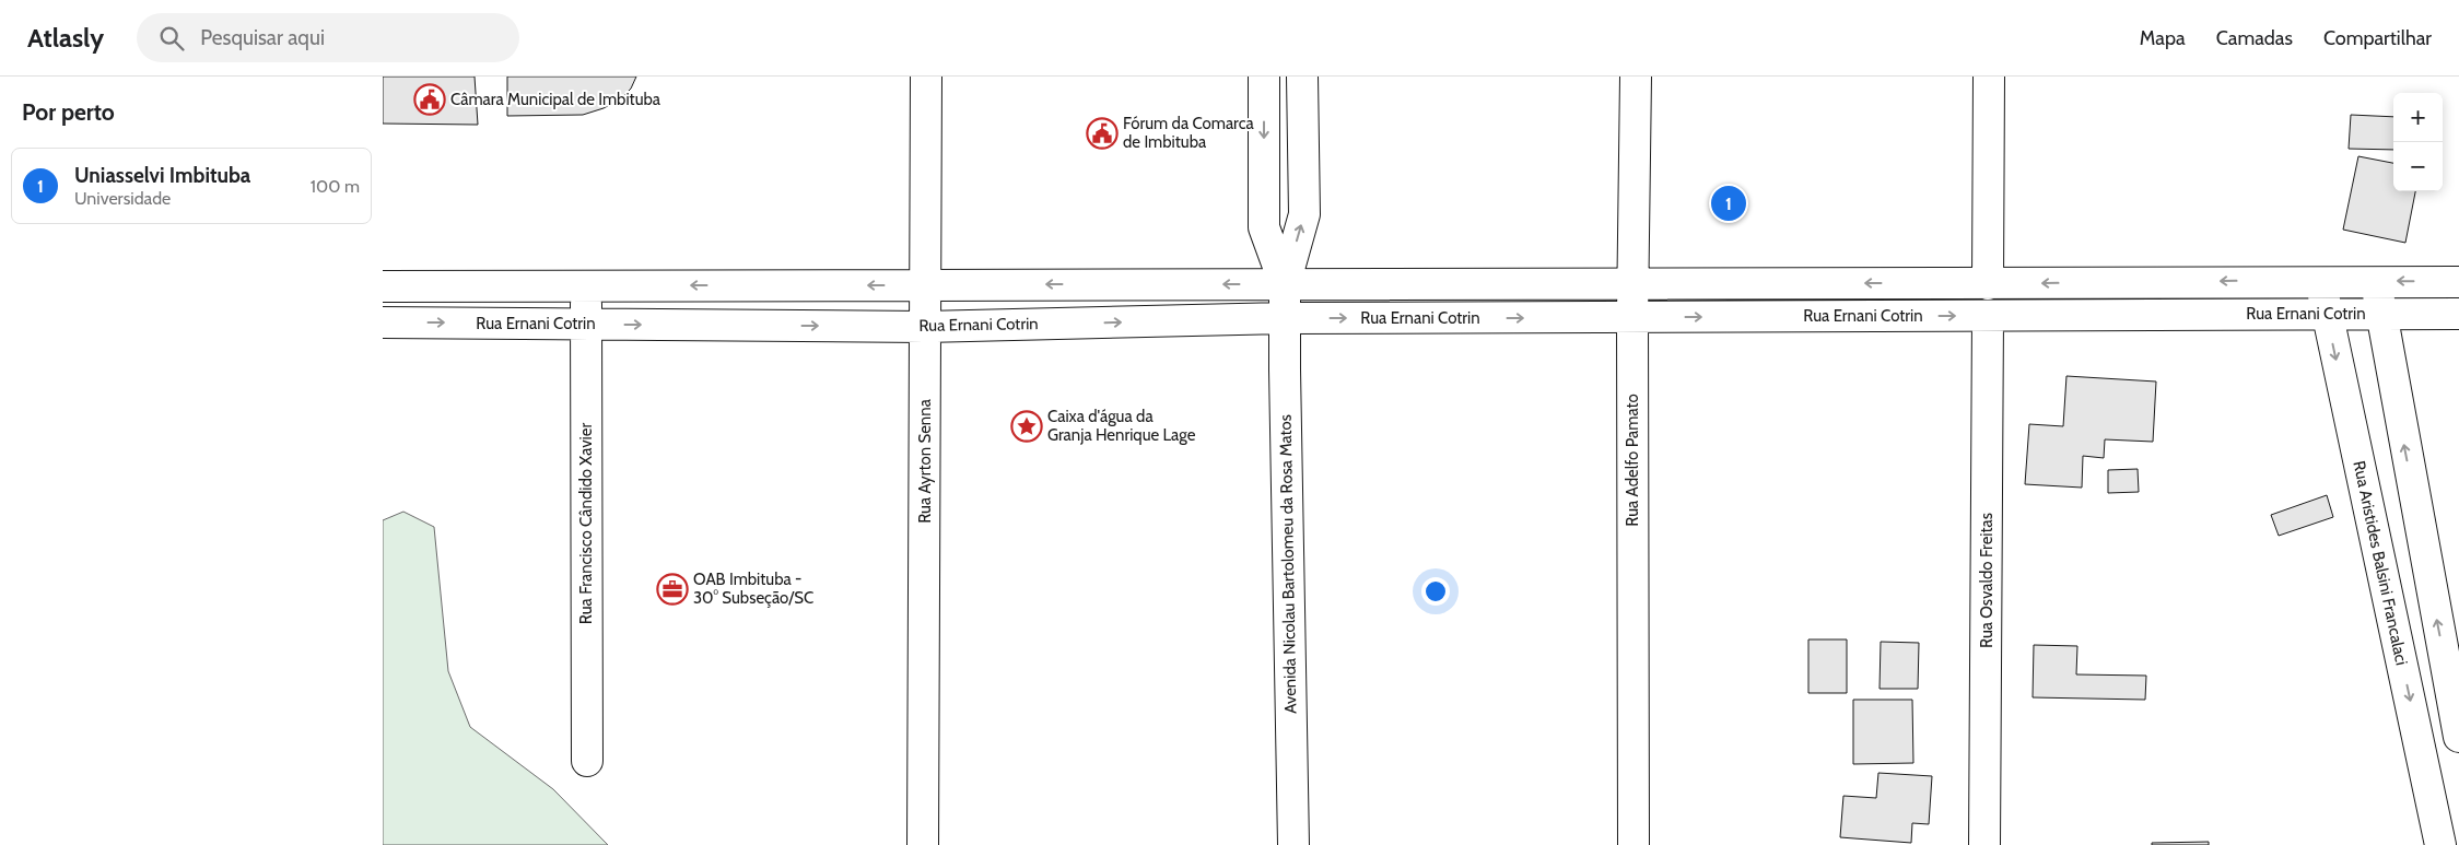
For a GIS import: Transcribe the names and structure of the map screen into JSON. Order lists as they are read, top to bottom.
{
  "streets": {
    "street": [
      "Rua Ernani Cotrin",
      "Rua Adelfo Pamato",
      "Rua Ayrton Senna",
      "Rua Francisco Cândido Xavier",
      "Rua Aristides Balsini Francalaci",
      "Avenida Nicolau Bartolomeu da Rosa Matos",
      "Rua Osvaldo Freitas"
    ]
  },
  "crossings": [
    ["Rua Ernani Cotrin", "Rua Adelfo Pamato"],
    ["Rua Ernani Cotrin", "Rua Ayrton Senna"],
    ["Rua Ernani Cotrin", "Rua Francisco Cândido Xavier"],
    ["Rua Ernani Cotrin", "Rua Aristides Balsini Francalaci"],
    ["Rua Ernani Cotrin", "Avenida Nicolau Bartolomeu da Rosa Matos"],
    ["Rua Ernani Cotrin", "Rua Osvaldo Freitas"]
  ],
  "places": {
    "public building": ["Câmara Municipal de Imbituba", "Fórum da Comarca de Imbituba"],
    "place": ["Caixa d'água da Granja Henrique Lage"],
    "office": ["OAB Imbituba - 30° Subseção/SC"]
  },
  "page": {
    "header": "Atlasly",
    "search": "Pesquisar aqui",
    "nav": ["Mapa", "Camadas", "Compartilhar"],
    "heading": "Por perto",
    "map_buttons": ["+", "−"],
    "list": [
      {
        "mark": "1",
        "name": "Uniasselvi Imbituba",
        "note": "Universidade",
        "value": "100 m"
      }
    ],
    "pins": "1"
  }
}
